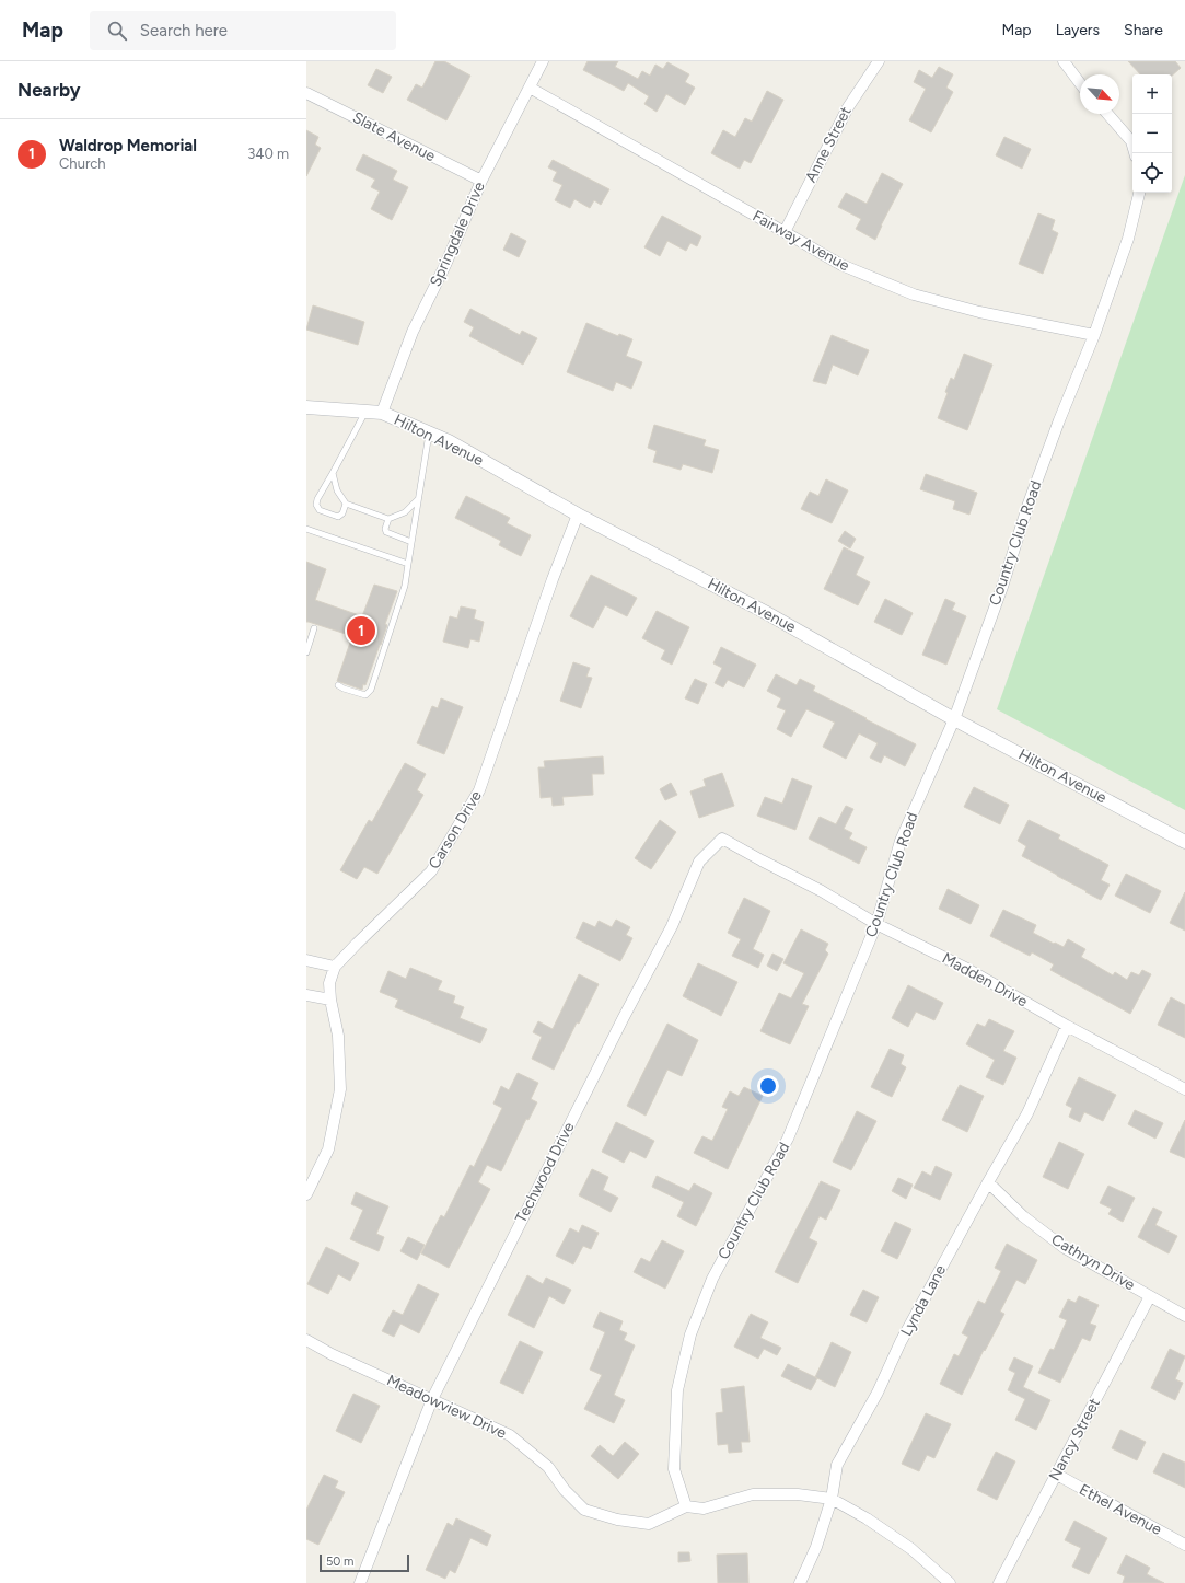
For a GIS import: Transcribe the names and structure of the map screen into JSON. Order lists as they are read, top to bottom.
{
  "streets": {
    "street": [
      "Slate Avenue",
      "Anne Street",
      "Springdale Drive",
      "Fairway Avenue",
      "Hilton Avenue",
      "Country Club Road",
      "Carson Drive",
      "Madden Drive",
      "Techwood Drive",
      "Cathryn Drive",
      "Lynda Lane",
      "Meadowview Drive",
      "Nancy Street",
      "Ethel Avenue"
    ]
  },
  "crossings": [
    ["Slate Avenue", "Springdale Drive"],
    ["Anne Street", "Fairway Avenue"],
    ["Springdale Drive", "Fairway Avenue"],
    ["Springdale Drive", "Hilton Avenue"],
    ["Fairway Avenue", "Country Club Road"],
    ["Hilton Avenue", "Country Club Road"],
    ["Hilton Avenue", "Carson Drive"],
    ["Country Club Road", "Madden Drive"],
    ["Country Club Road", "Meadowview Drive"],
    ["Madden Drive", "Techwood Drive"],
    ["Madden Drive", "Lynda Lane"],
    ["Techwood Drive", "Meadowview Drive"],
    ["Cathryn Drive", "Lynda Lane"],
    ["Cathryn Drive", "Nancy Street"],
    ["Lynda Lane", "Meadowview Drive"],
    ["Nancy Street", "Ethel Avenue"]
  ],
  "scale_bar": "50 m",
  "north": "bottom right",
  "page": {
    "header": "Map",
    "search": "Search here",
    "nav": ["Map", "Layers", "Share"],
    "heading": "Nearby",
    "map_buttons": ["+", "−"],
    "list": [
      {
        "mark": "1",
        "name": "Waldrop Memorial",
        "note": "Church",
        "value": "340 m"
      }
    ],
    "pins": "1",
    "scale": "50 m"
  }
}
